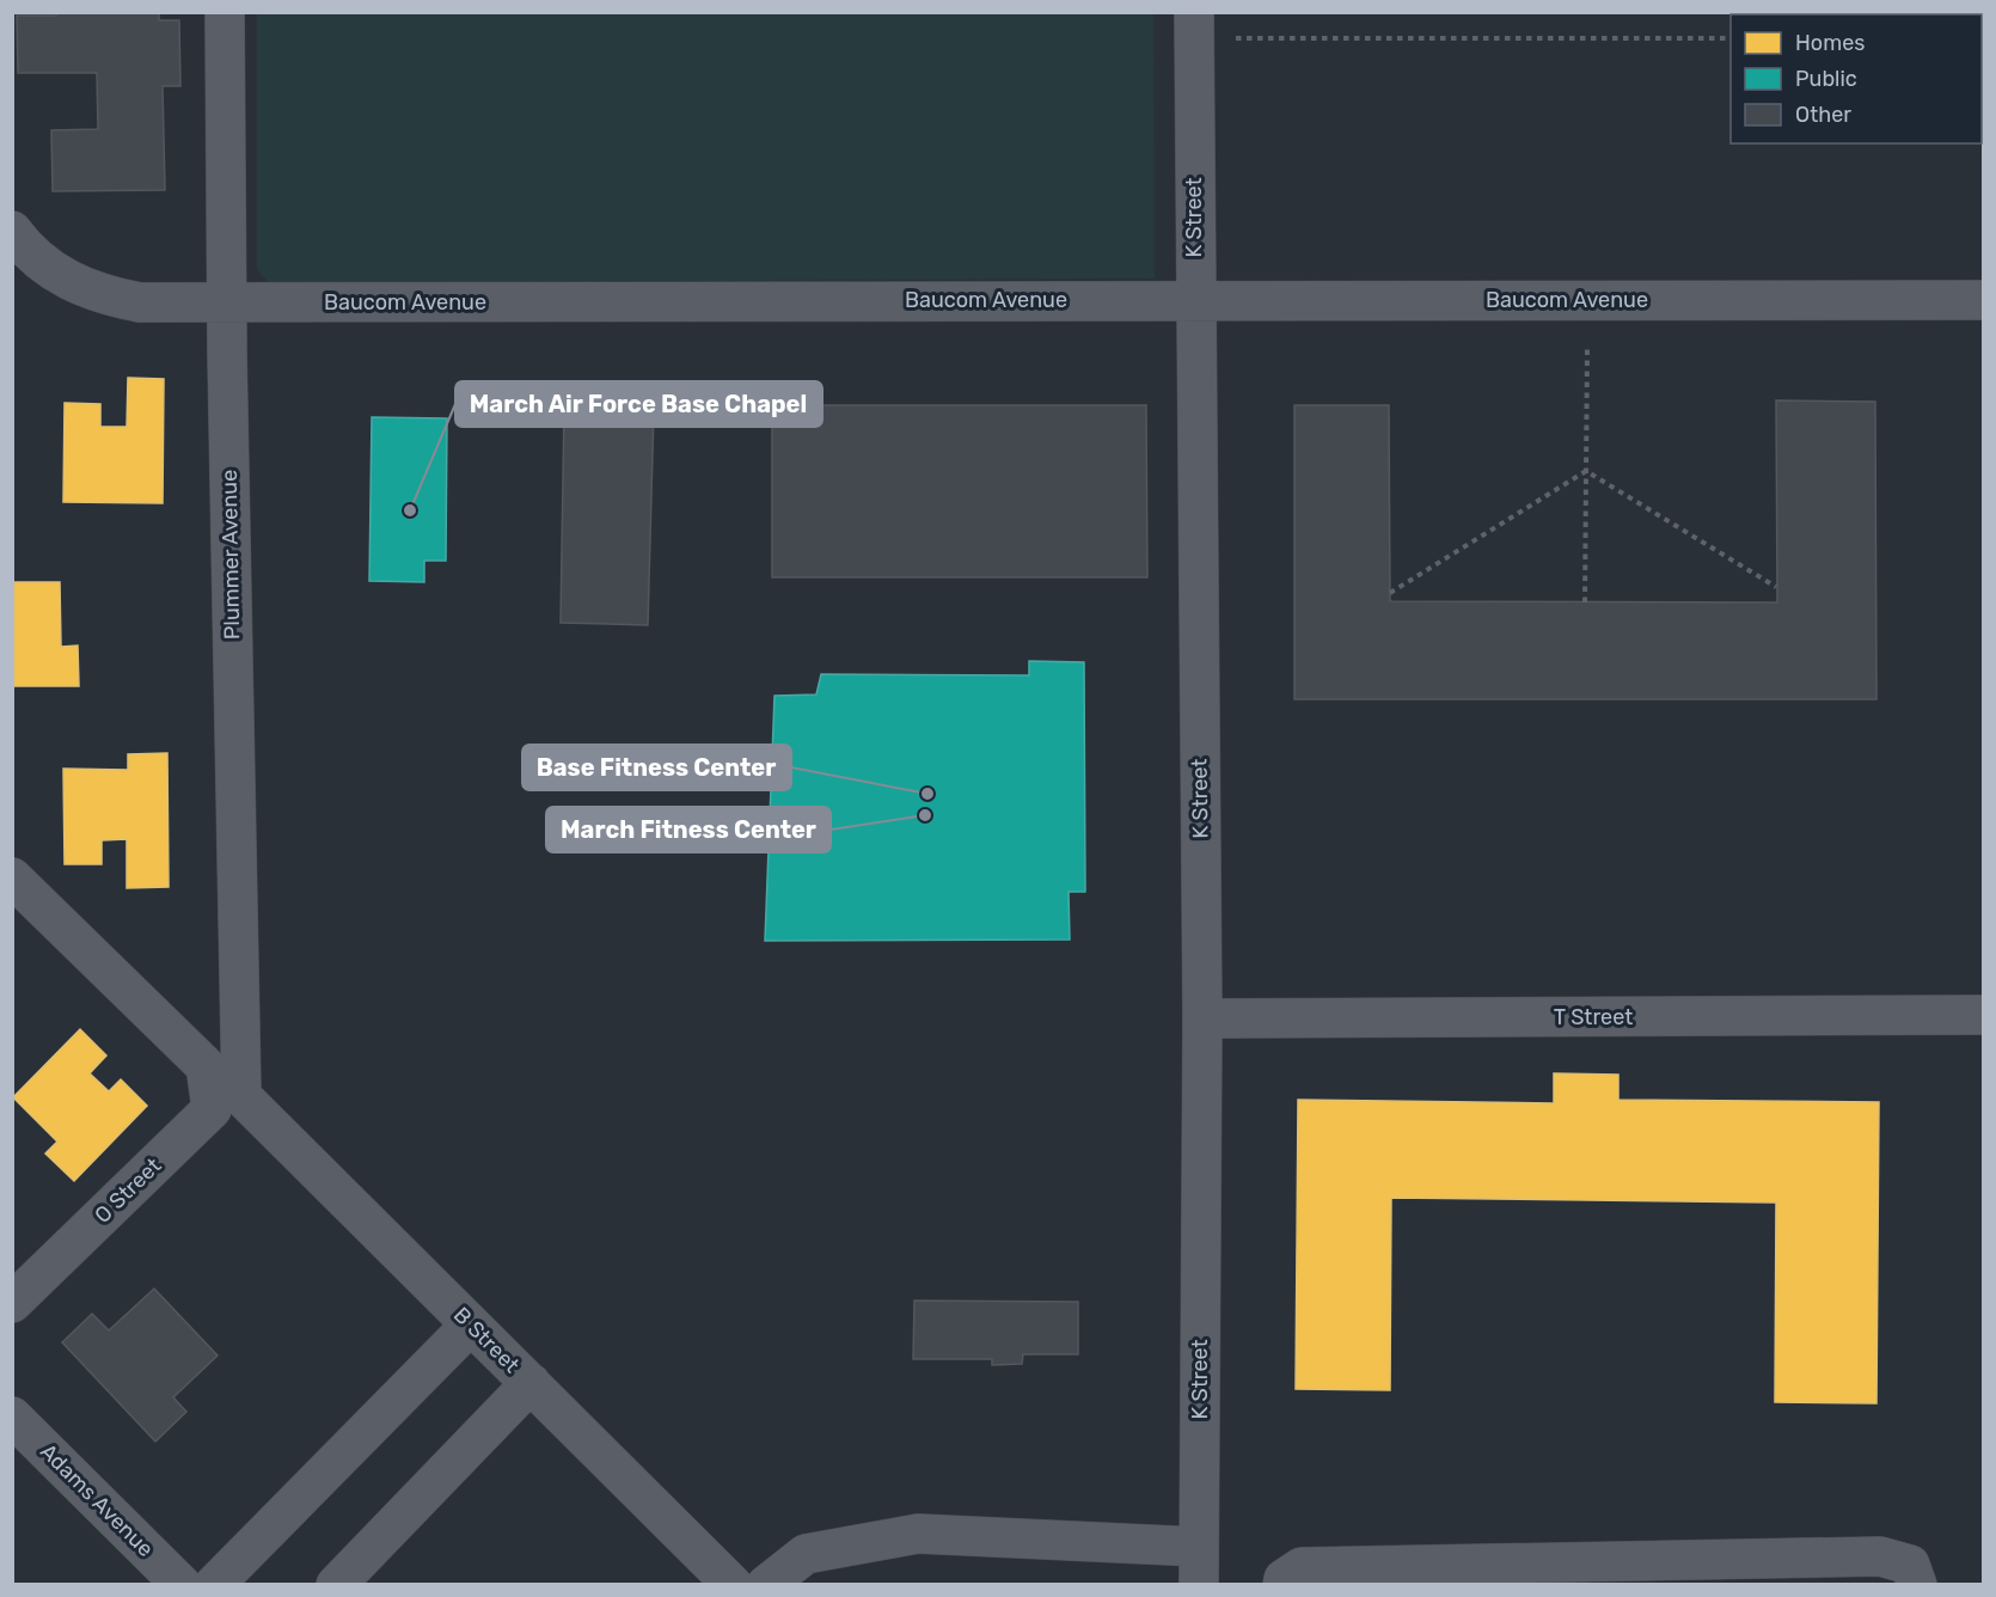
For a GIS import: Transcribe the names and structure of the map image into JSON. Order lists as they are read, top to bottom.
{
  "streets": {
    "street": [
      "K Street",
      "Baucom Avenue",
      "Plummer Avenue",
      "T Street",
      "O Street",
      "B Street",
      "Adams Avenue"
    ]
  },
  "crossings": [
    ["K Street", "Baucom Avenue"],
    ["K Street", "T Street"],
    ["Baucom Avenue", "Plummer Avenue"],
    ["Plummer Avenue", "B Street"]
  ],
  "places": ["March Air Force Base Chapel", "Base Fitness Center", "March Fitness Center"],
  "legend": ["Homes", "Public", "Other"]
}
